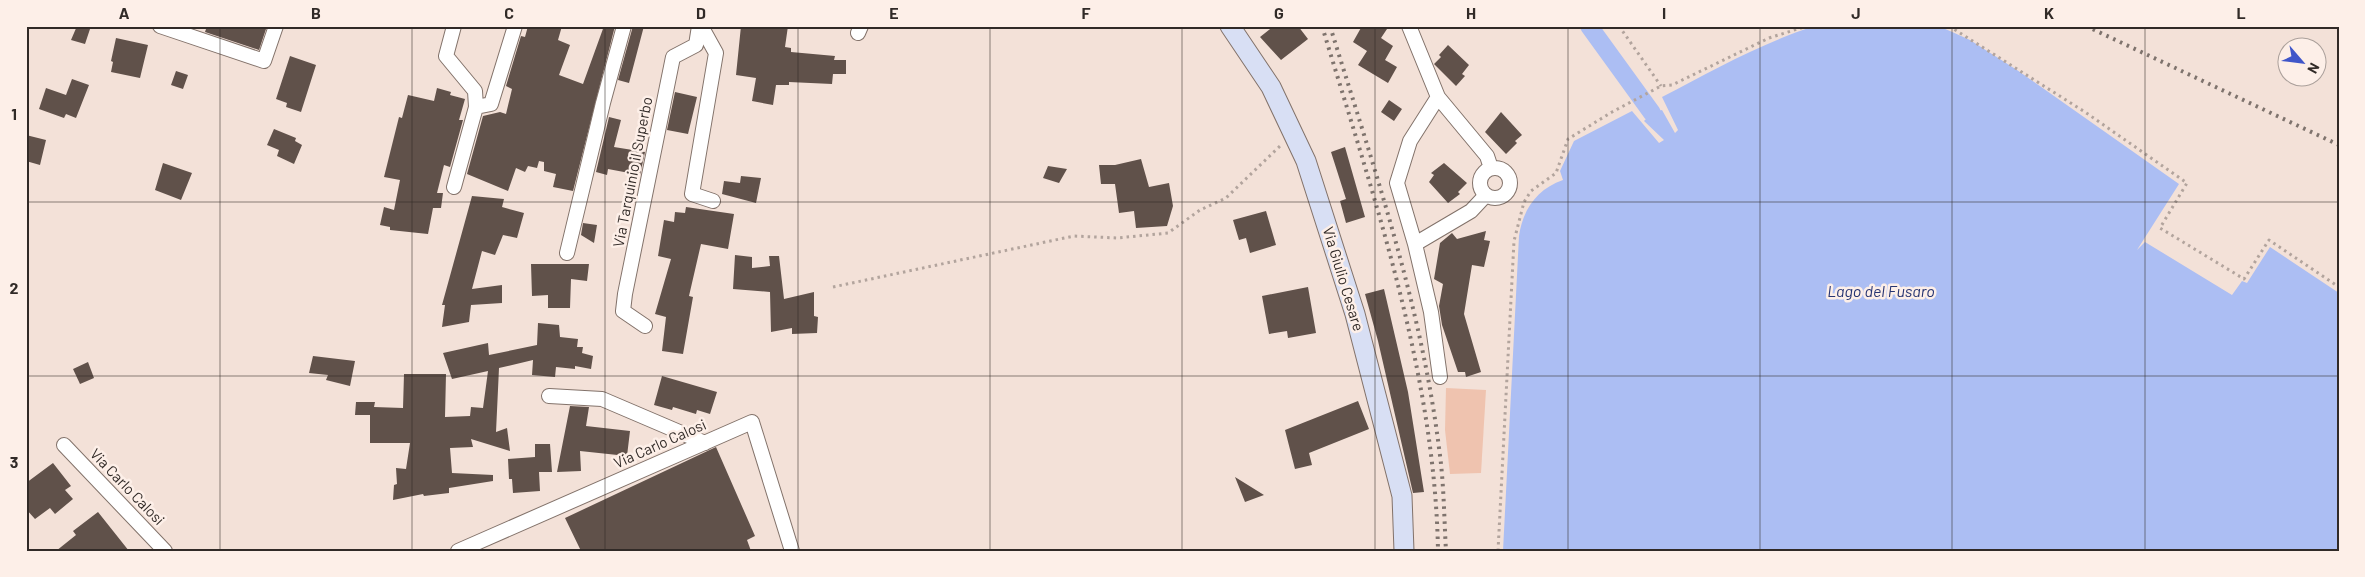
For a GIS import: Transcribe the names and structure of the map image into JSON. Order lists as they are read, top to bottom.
{
  "streets": {
    "street": ["Via Tarquinio il Superbo", "Via Giulio Cesare", "Via Carlo Calosi"]
  },
  "water": ["Lago del Fusaro"],
  "north": "bottom right",
  "grid": {
    "columns": [
      "A",
      "B",
      "C",
      "D",
      "E",
      "F",
      "G",
      "H",
      "I",
      "J",
      "K",
      "L"
    ],
    "rows": ["1", "2", "3"]
  }
}
